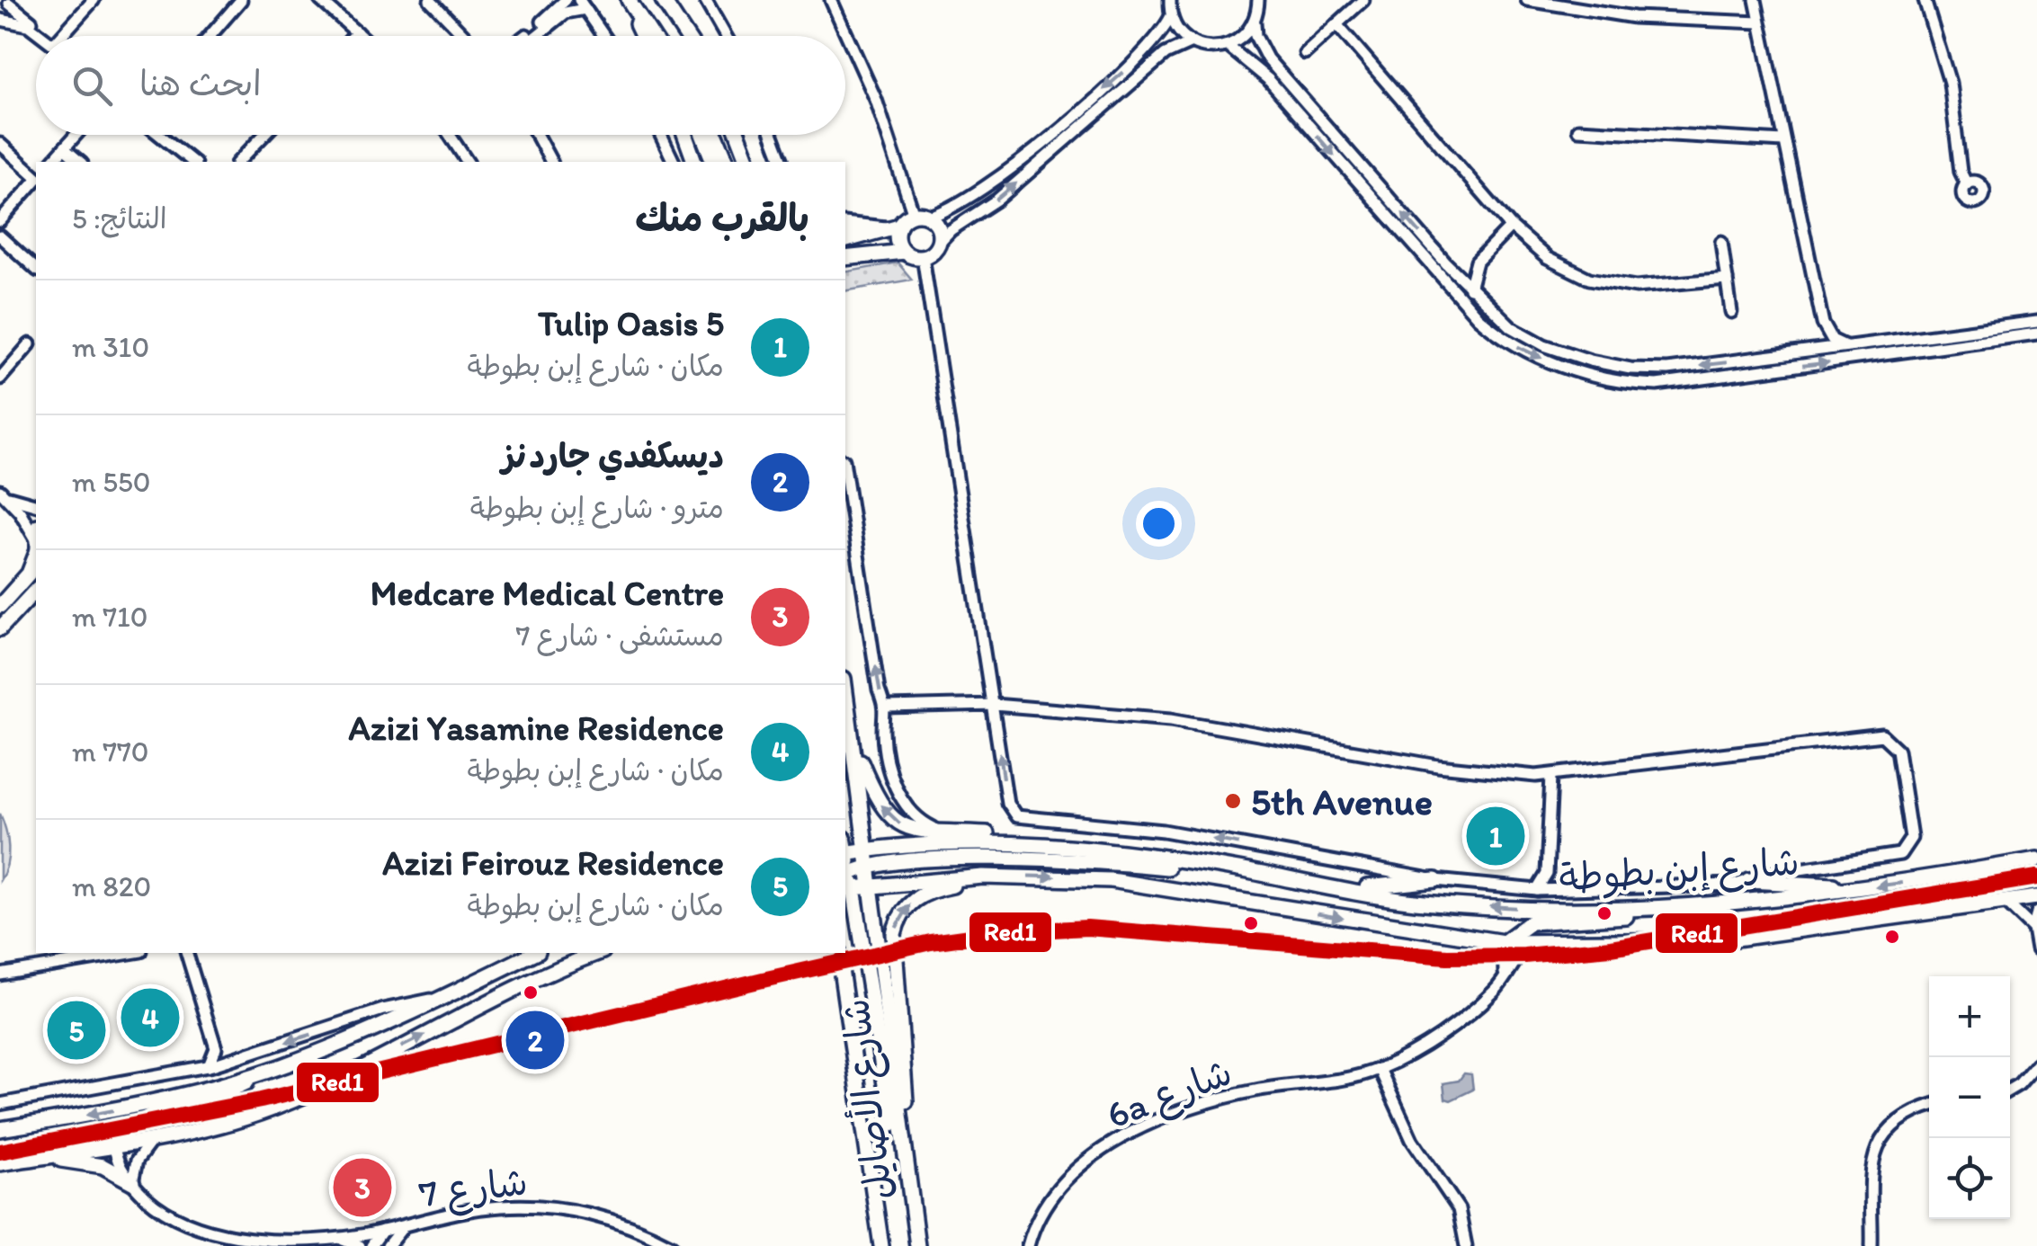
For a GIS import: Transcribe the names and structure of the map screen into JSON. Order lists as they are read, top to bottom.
{
  "streets": {
    "main road": ["شارع إبن بطوطة", "شارع الأصايل"],
    "street": ["6a شارع", "شارع 7"]
  },
  "crossings": [
    ["شارع إبن بطوطة", "6a شارع"],
    ["شارع إبن بطوطة", "شارع الأصايل"]
  ],
  "places": ["5th Avenue"],
  "lines": ["transit line Red1"],
  "page": {
    "search": "ابحث هنا",
    "heading": ["بالقرب منك", "النتائج: 5"],
    "list": [
      {
        "mark": "1",
        "name": "Tulip Oasis 5",
        "note": "مكان · شارع إبن بطوطة",
        "value": "310 m"
      },
      {
        "mark": "2",
        "name": "ديسكفدي جاردنز",
        "note": "مترو · شارع إبن بطوطة",
        "value": "550 m"
      },
      {
        "mark": "3",
        "name": "Medcare Medical Centre",
        "note": "مستشفى · شارع 7",
        "value": "710 m"
      },
      {
        "mark": "4",
        "name": "Azizi Yasamine Residence",
        "note": "مكان · شارع إبن بطوطة",
        "value": "770 m"
      },
      {
        "mark": "5",
        "name": "Azizi Feirouz Residence",
        "note": "مكان · شارع إبن بطوطة",
        "value": "820 m"
      }
    ],
    "pins": [
      "1",
      "4",
      "5",
      "2",
      "3"
    ],
    "map_buttons": ["+", "−"]
  }
}
